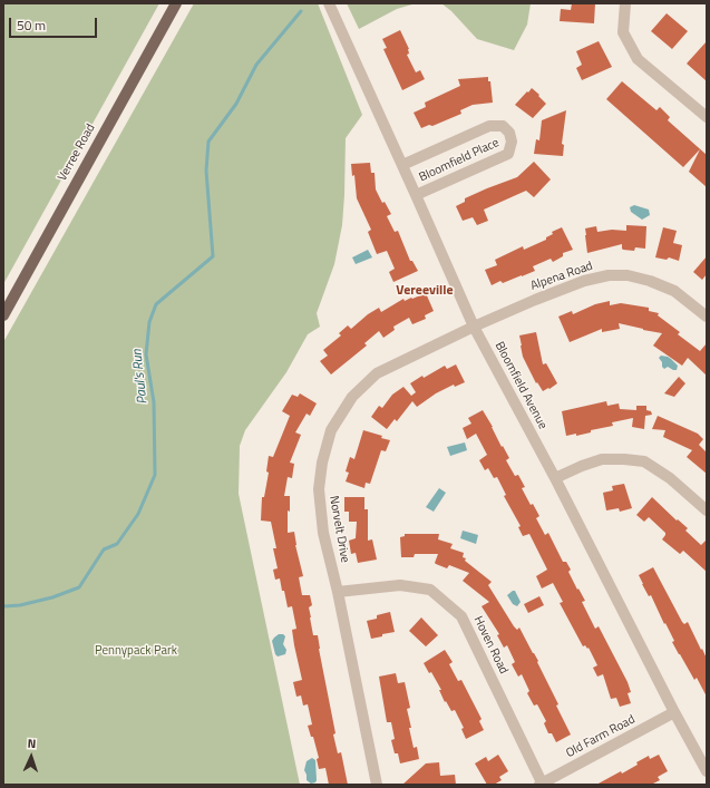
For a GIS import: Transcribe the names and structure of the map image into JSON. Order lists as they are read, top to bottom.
{
  "streets": {
    "main road": ["Verree Road"],
    "street": [
      "Bloomfield Place",
      "Alpena Road",
      "Bloomfield Avenue",
      "Norvelt Drive",
      "Hoven Road",
      "Old Farm Road"
    ]
  },
  "crossings": [
    ["Bloomfield Place", "Bloomfield Avenue"],
    ["Alpena Road", "Bloomfield Avenue"],
    ["Alpena Road", "Norvelt Drive"],
    ["Bloomfield Avenue", "Norvelt Drive"],
    ["Bloomfield Avenue", "Old Farm Road"],
    ["Norvelt Drive", "Hoven Road"],
    ["Hoven Road", "Old Farm Road"]
  ],
  "districts": ["Vereeville"],
  "water": ["Paul's Run"],
  "parks": ["Pennypack Park"],
  "scale_bar": "50 m",
  "north": "top"
}
